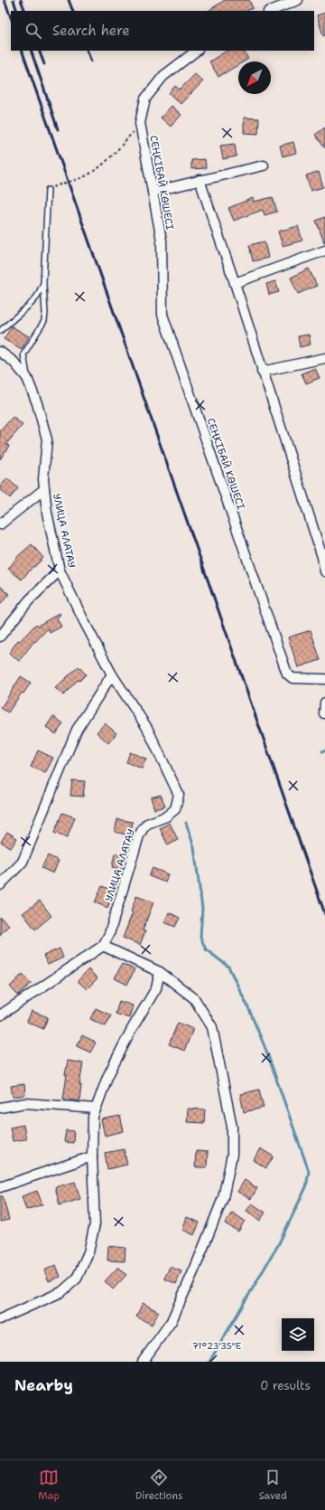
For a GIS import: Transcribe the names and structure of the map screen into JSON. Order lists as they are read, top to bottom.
{
  "streets": {
    "street": ["СЕҢКІБАЙ КӨШЕСІ", "УЛИЦА АЛАТАУ"]
  },
  "north": "bottom left",
  "page": {
    "search": "Search here",
    "heading": ["Nearby", "0 results"],
    "nav": ["Map", "Directions", "Saved"]
  },
  "coordinates": ["71°23'35\"E"]
}
